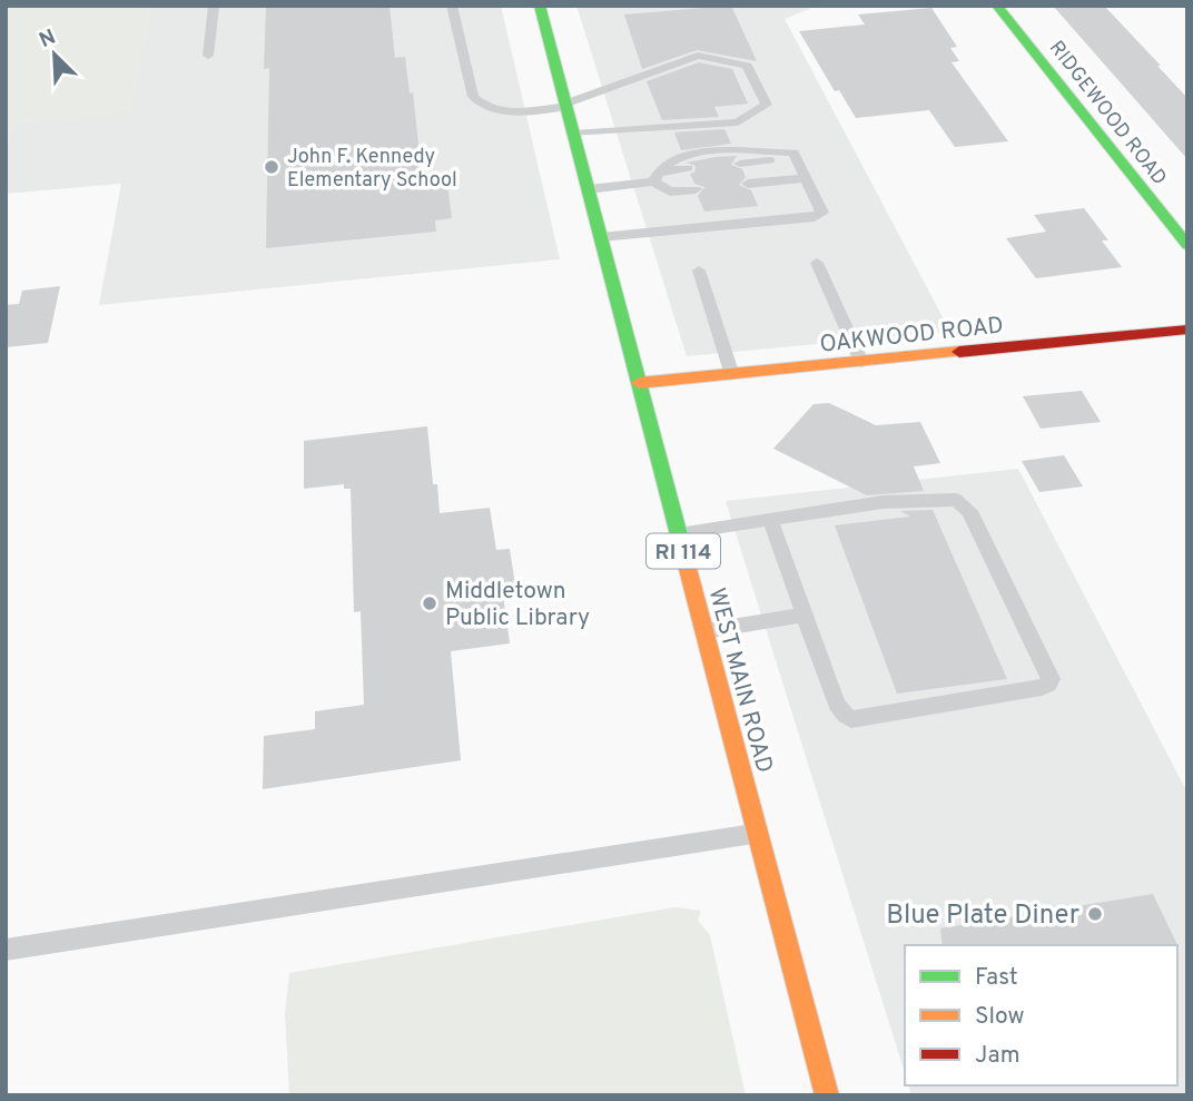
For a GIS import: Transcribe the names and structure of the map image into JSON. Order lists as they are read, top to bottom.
{
  "streets": {
    "main road": [
      "RIDGEWOOD ROAD",
      "OAKWOOD ROAD",
      "RI 114",
      "WEST MAIN ROAD"
    ]
  },
  "crossings": [
    ["OAKWOOD ROAD", "WEST MAIN ROAD"]
  ],
  "places": ["John F. Kennedy Elementary School", "Middletown Public Library", "Blue Plate Diner"],
  "legend": ["Fast", "Slow", "Jam"],
  "north": "top left"
}
